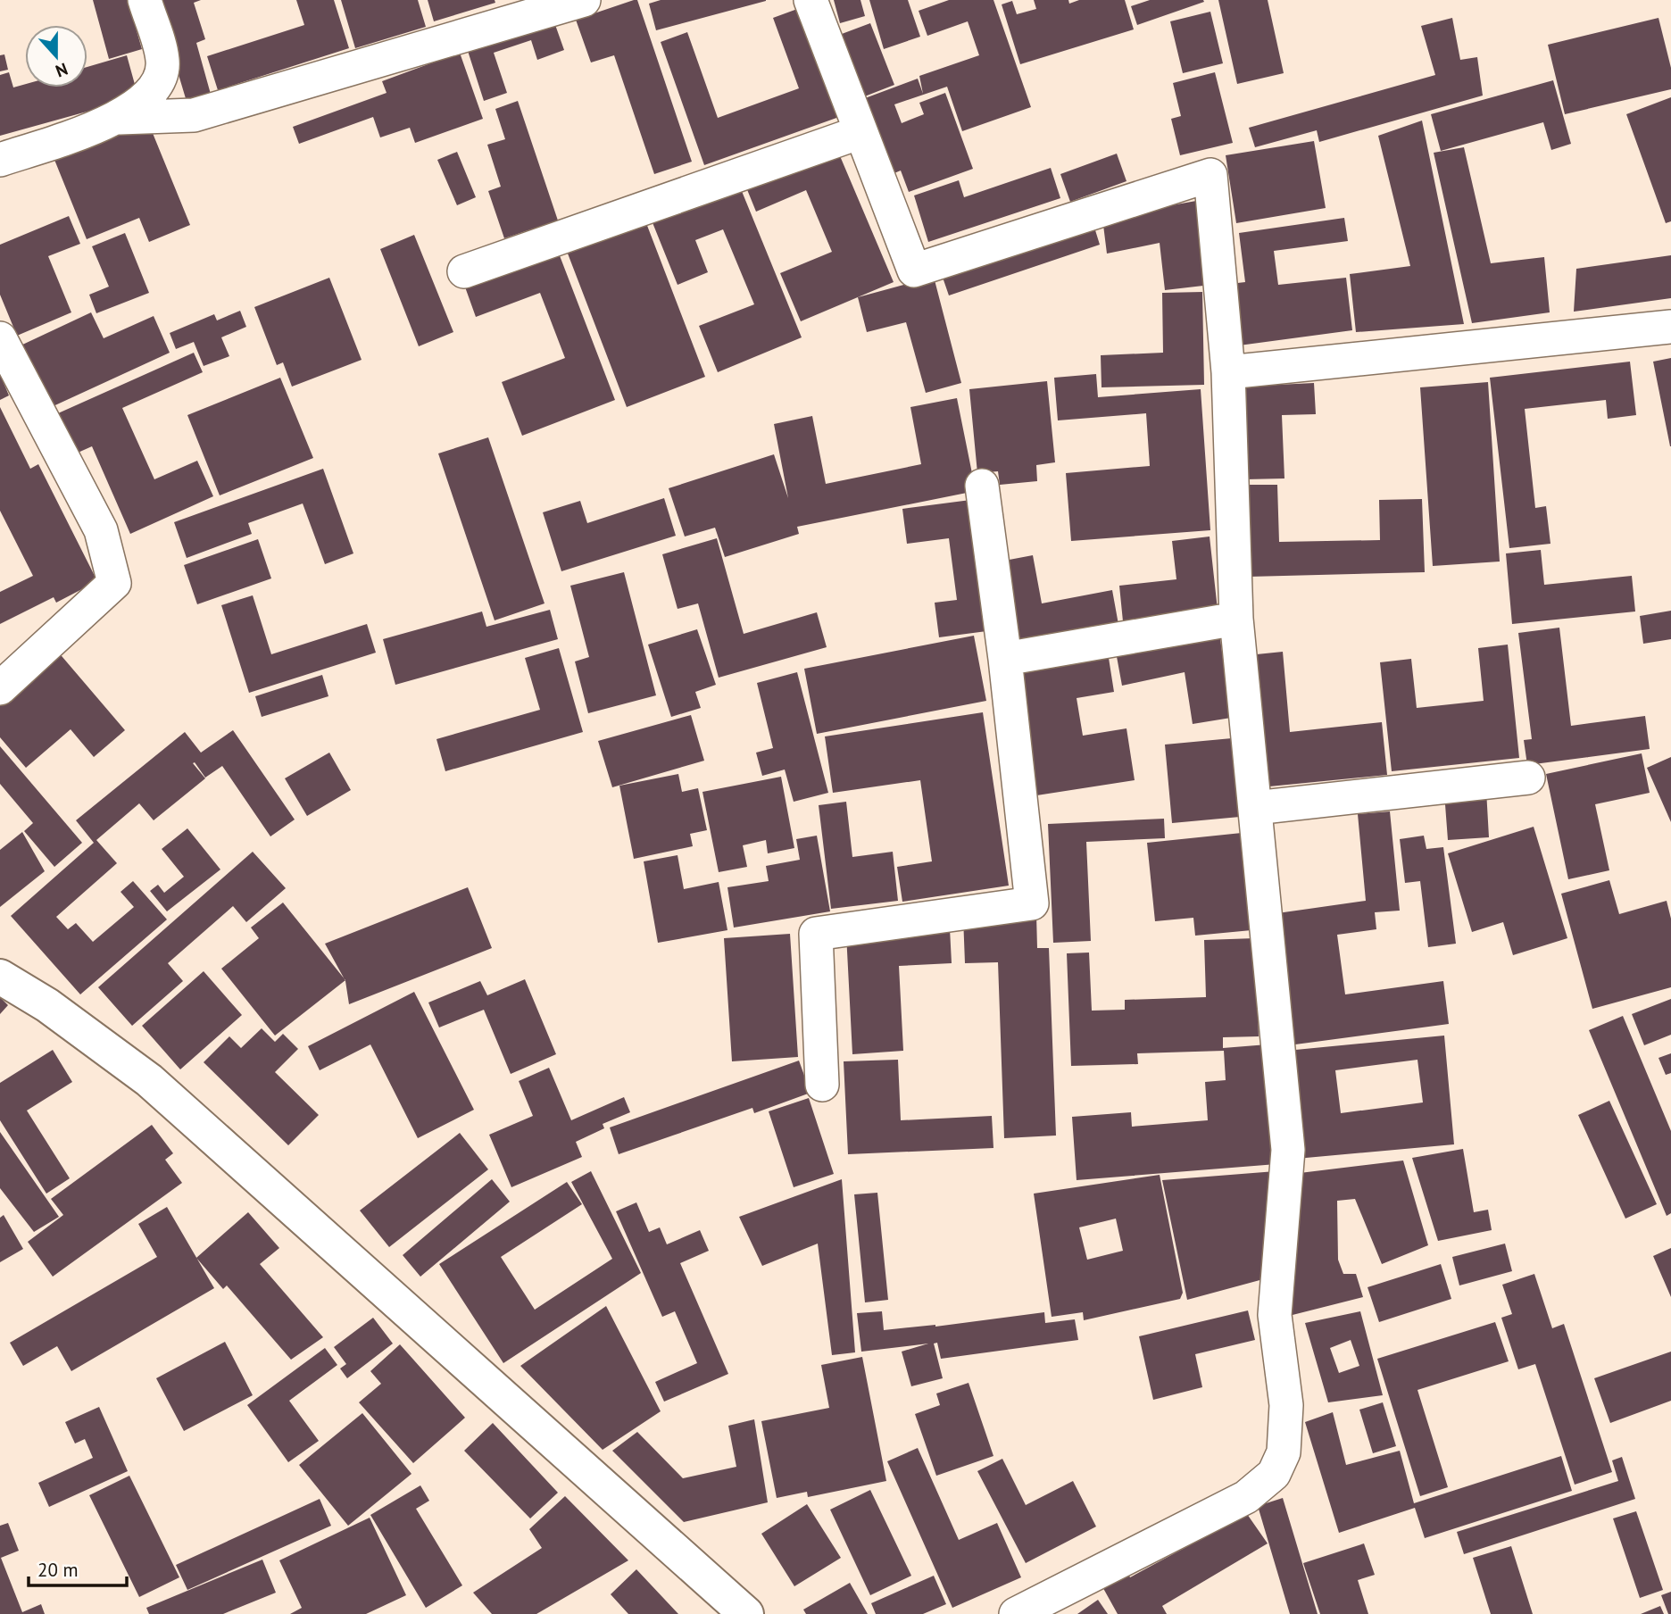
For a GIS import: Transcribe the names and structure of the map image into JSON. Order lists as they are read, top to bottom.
{
  "scale_bar": "20 m",
  "north": "bottom"
}
